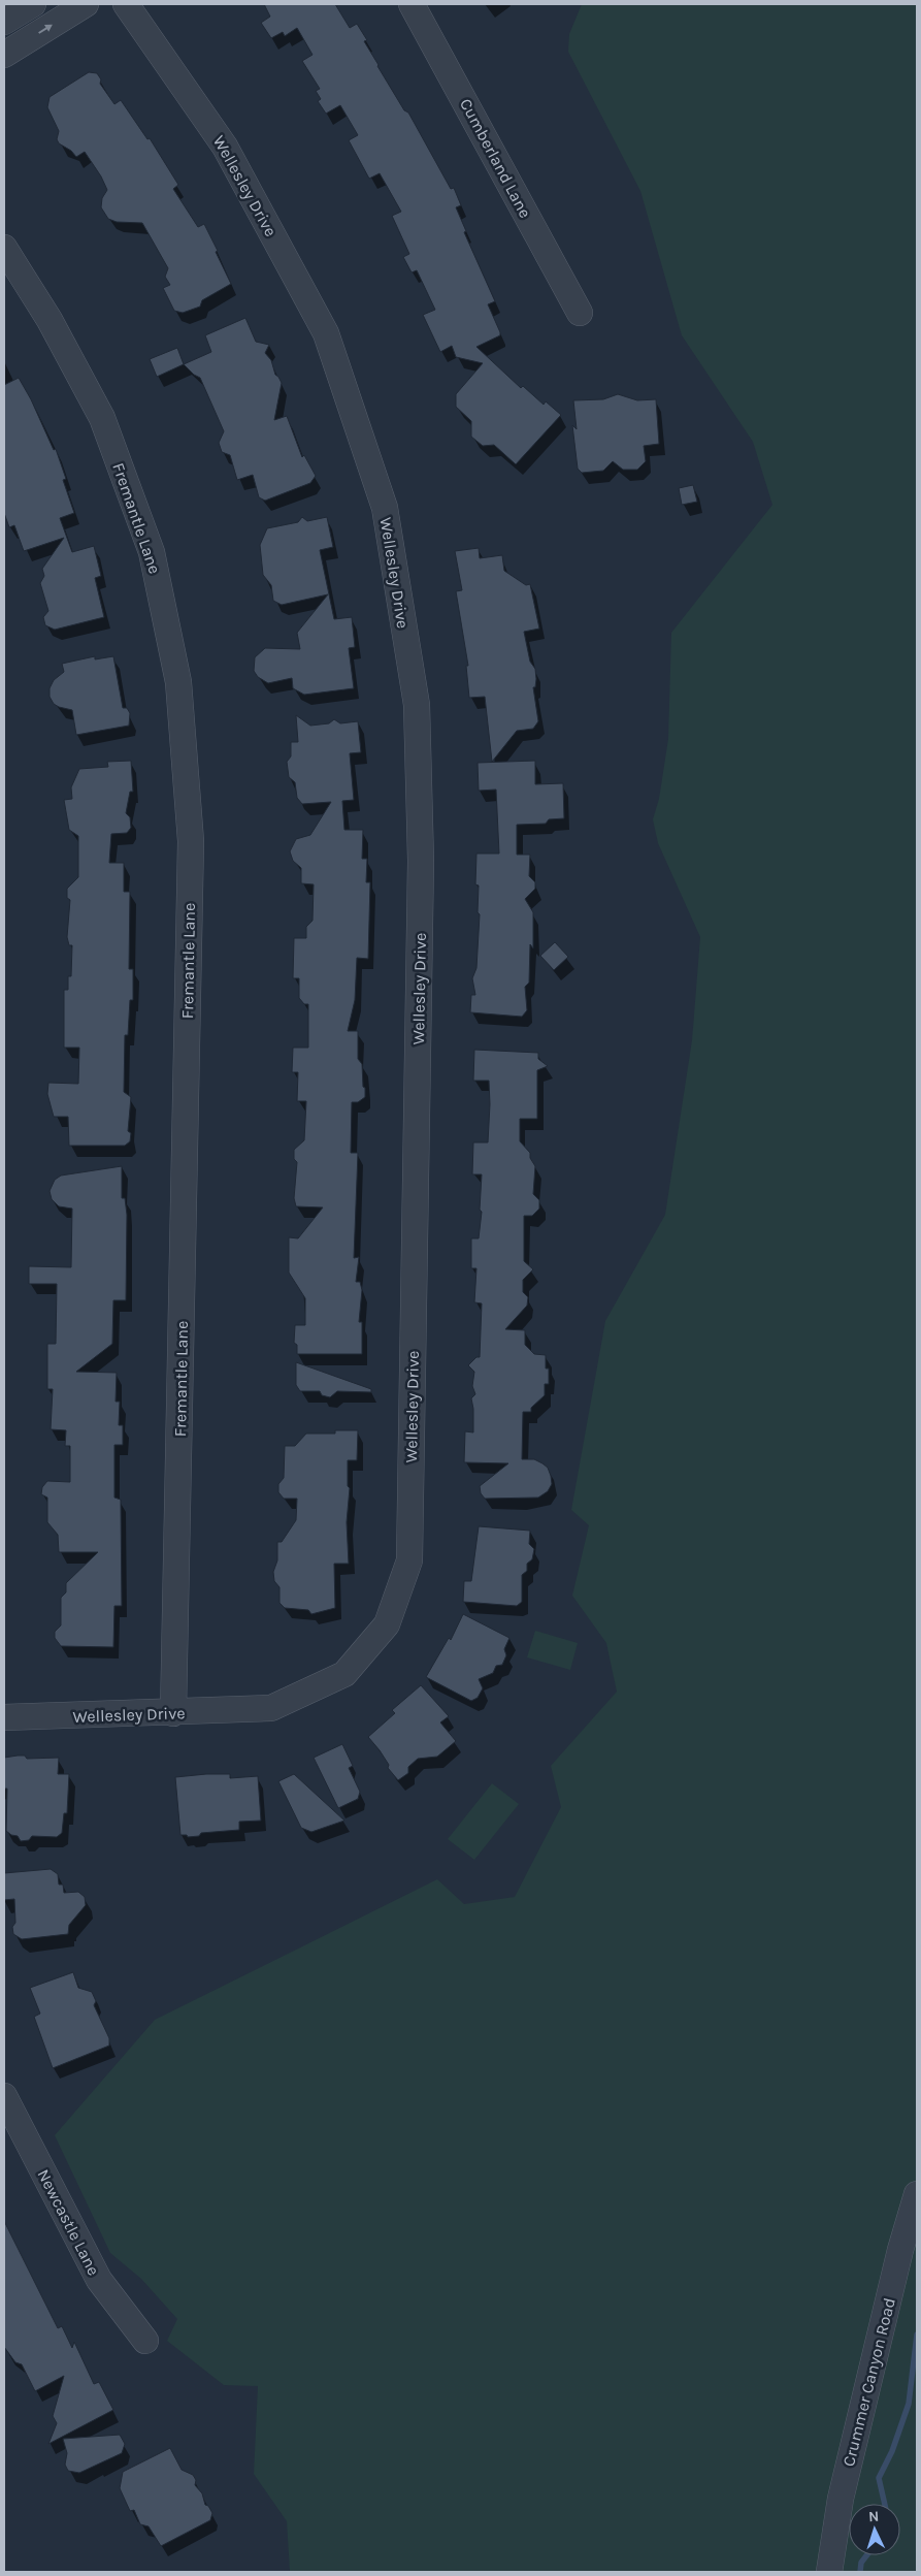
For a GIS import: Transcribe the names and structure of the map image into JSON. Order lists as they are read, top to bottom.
{
  "streets": {
    "street": [
      "Cumberland Lane",
      "Wellesley Drive",
      "Fremantle Lane",
      "Newcastle Lane",
      "Crummer Canyon Road"
    ]
  },
  "crossings": [
    ["Wellesley Drive", "Fremantle Lane"]
  ],
  "north": "top"
}
